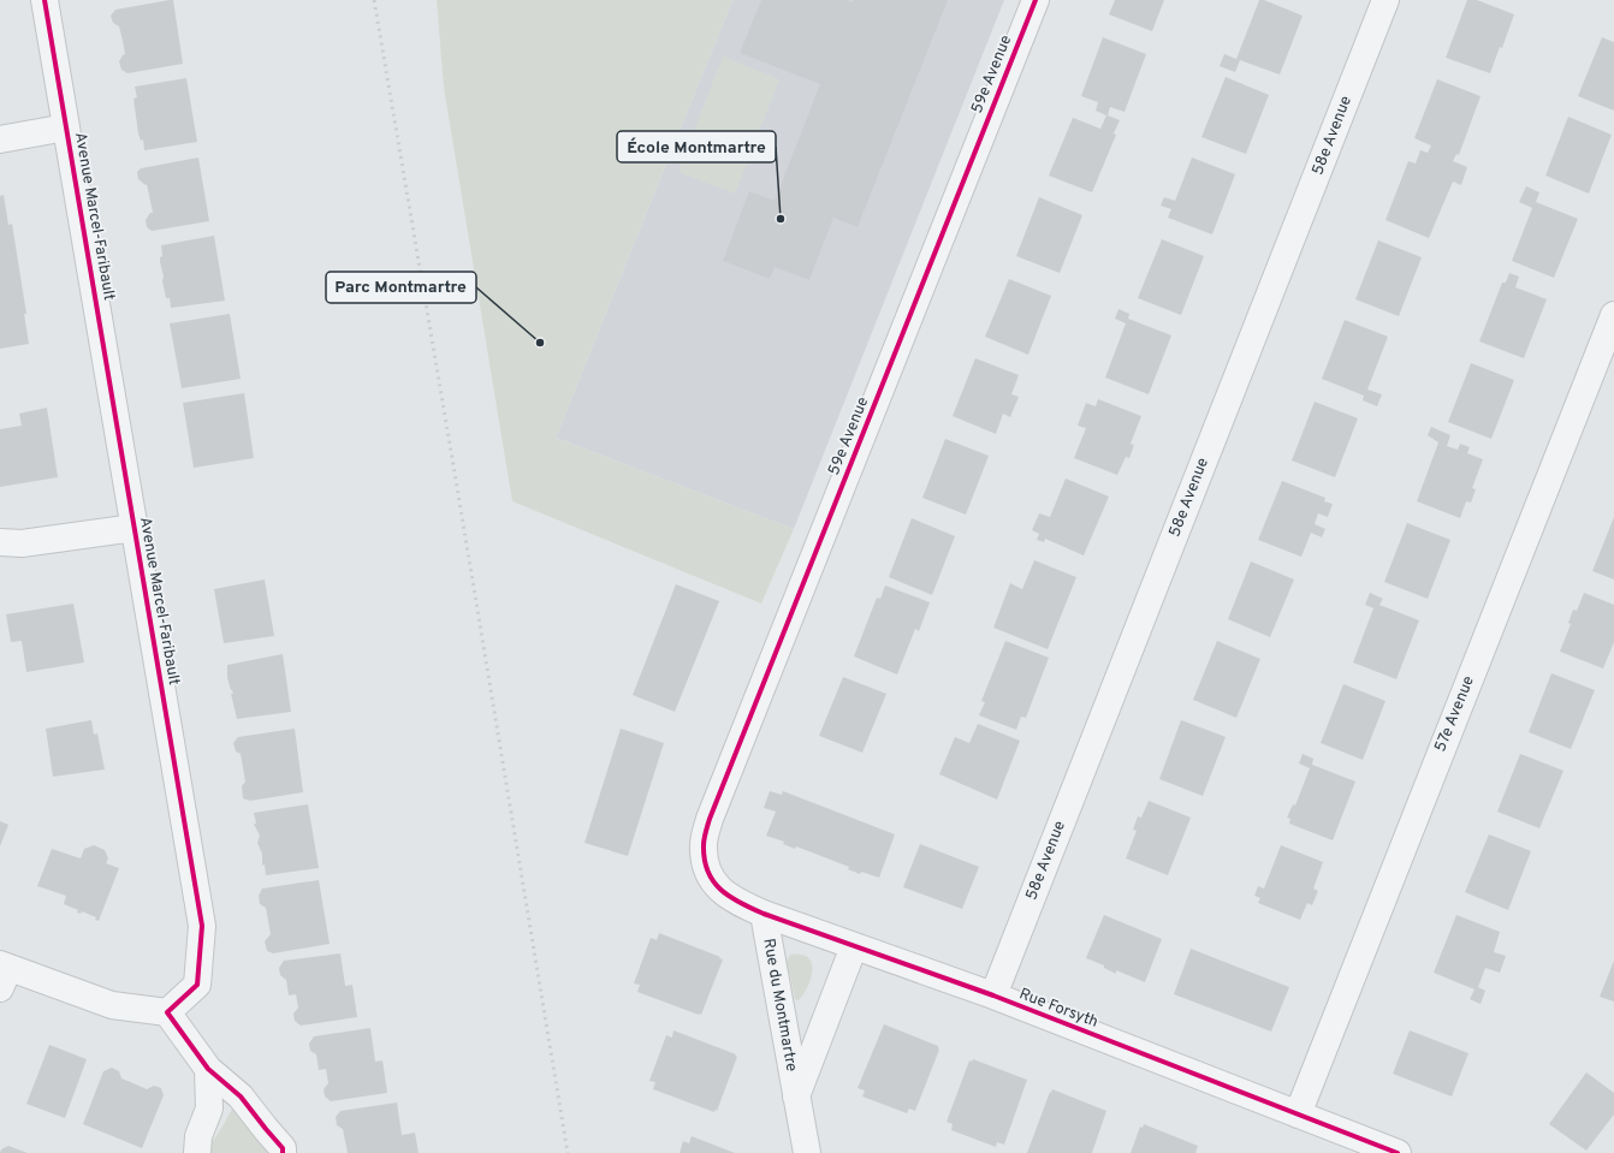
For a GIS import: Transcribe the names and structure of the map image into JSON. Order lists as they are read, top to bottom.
{
  "streets": {
    "street": [
      "59e Avenue",
      "58e Avenue",
      "Avenue Marcel-Faribault",
      "57e Avenue",
      "Rue du Montmartre",
      "Rue Forsyth"
    ]
  },
  "crossings": [
    ["59e Avenue", "Rue Forsyth"],
    ["58e Avenue", "Rue Forsyth"],
    ["57e Avenue", "Rue Forsyth"],
    ["Rue du Montmartre", "Rue Forsyth"]
  ],
  "places": ["École Montmartre", "Parc Montmartre"]
}
